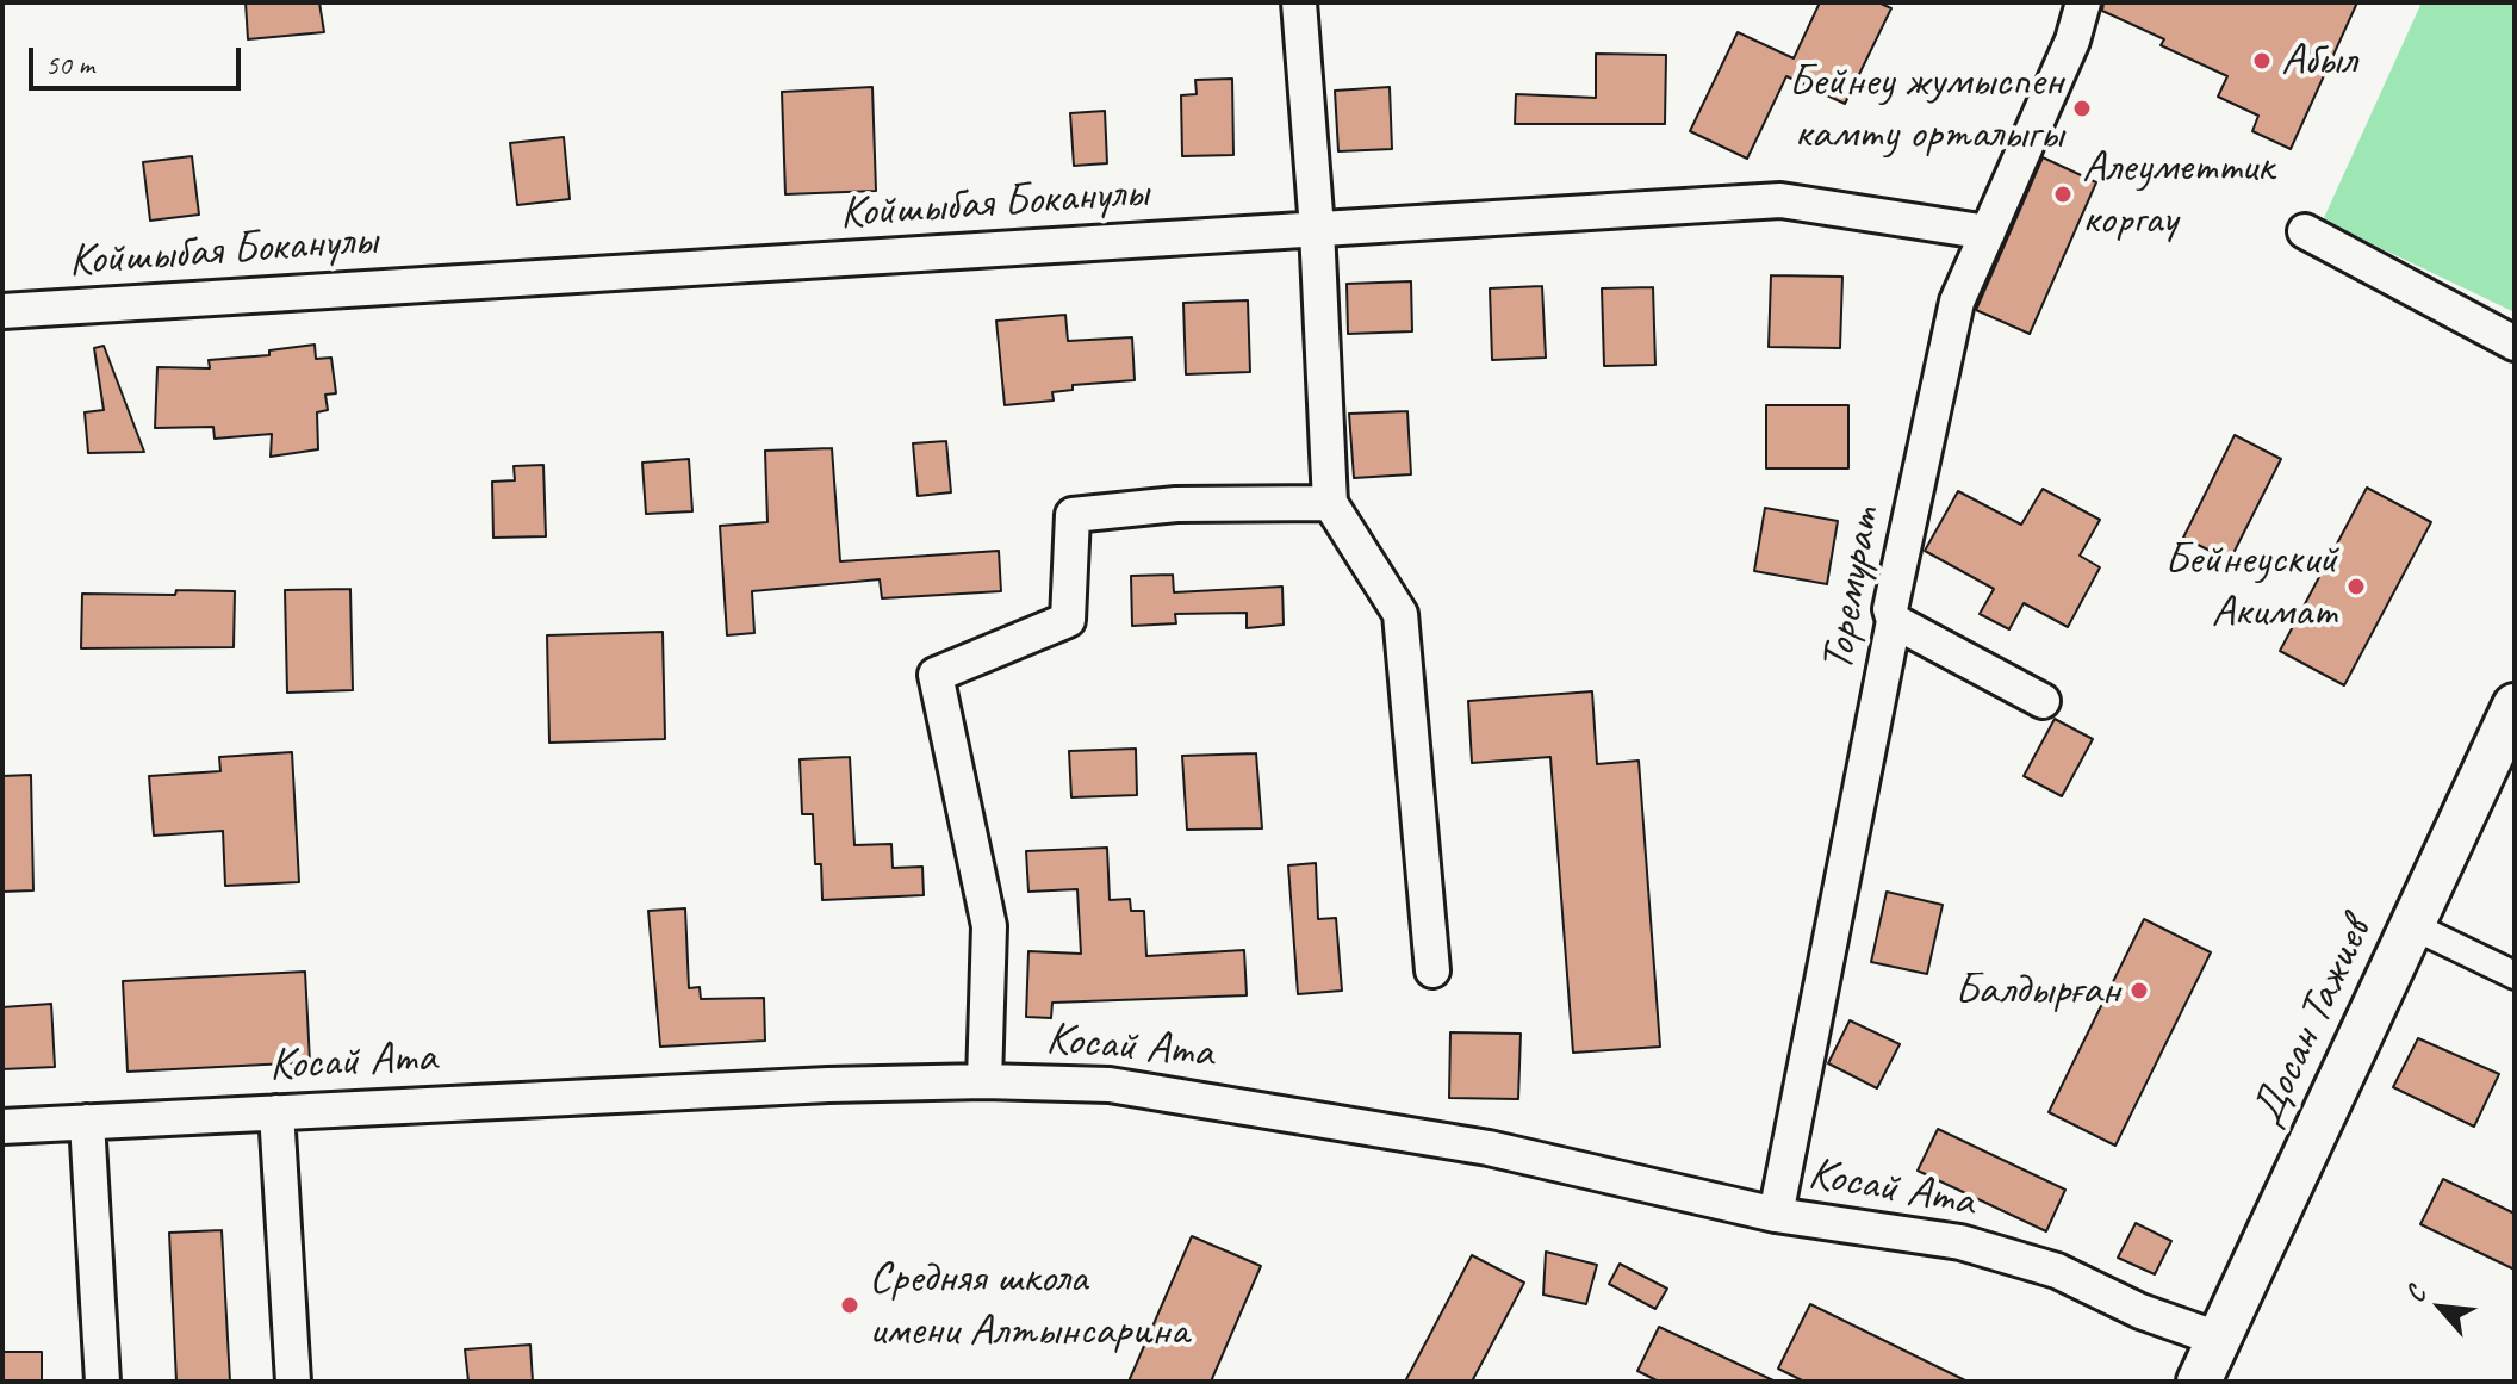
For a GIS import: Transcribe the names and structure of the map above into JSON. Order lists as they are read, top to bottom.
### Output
{
  "streets": {
    "street": [
      "Койшыбая Боканулы",
      "Торемурат",
      "Досан Тажиев",
      "Косай Ата"
    ]
  },
  "crossings": [
    ["Койшыбая Боканулы", "Торемурат"],
    ["Торемурат", "Косай Ата"],
    ["Досан Тажиев", "Косай Ата"]
  ],
  "places": [
    "Абыл",
    "Бейнеу жумыспен камту орталыгы",
    "Алеуметтик коргау",
    "Бейнеуский Акимат",
    "Балдырған",
    "Средняя школа имени Алтынсарина"
  ],
  "scale_bar": "50 m",
  "north": "top left"
}
